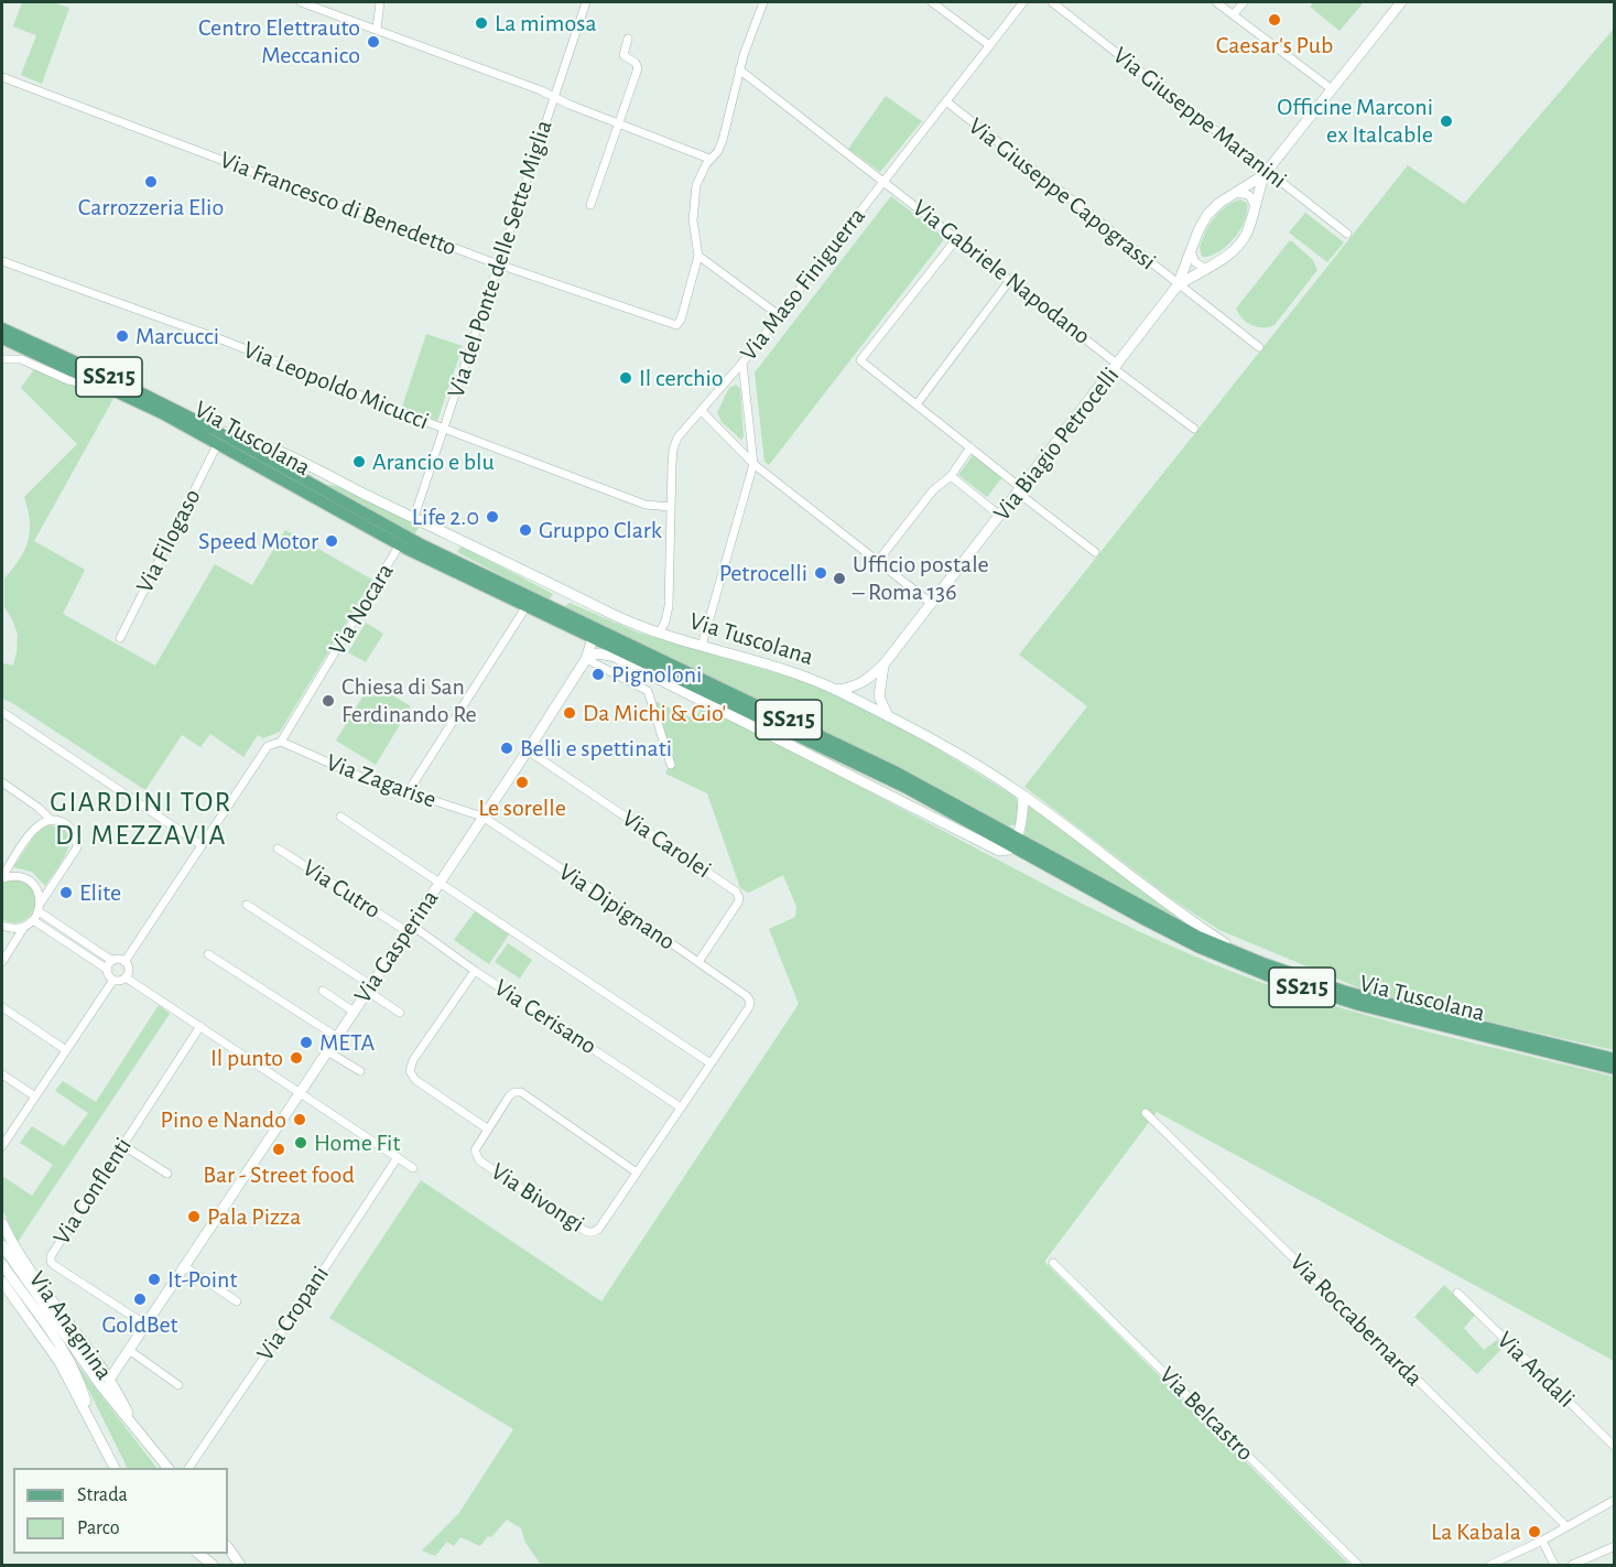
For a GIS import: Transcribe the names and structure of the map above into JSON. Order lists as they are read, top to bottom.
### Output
{
  "streets": {
    "main road": ["SS215", "Via Tuscolana"],
    "street": [
      "Via Giuseppe Maranini",
      "Via Giuseppe Capograssi",
      "Via Francesco di Benedetto",
      "Via del Ponte delle Sette Miglia",
      "Via Gabriele Napodano",
      "Via Maso Finiguerra",
      "Via Leopoldo Micucci",
      "Via Biagio Petrocelli",
      "Via Filogaso",
      "Via Nocara",
      "Via Zagarise",
      "Via Carolei",
      "Via Cutro",
      "Via Dipignano",
      "Via Gasperina",
      "Via Cerisano",
      "Via Conflenti",
      "Via Bivongi",
      "Via Cropani",
      "Via Roccabernarda",
      "Via Anagnina",
      "Via Andali",
      "Via Belcastro"
    ]
  },
  "crossings": [
    ["Via Giuseppe Maranini", "Via Biagio Petrocelli"],
    ["Via Giuseppe Capograssi", "Via Maso Finiguerra"],
    ["Via Giuseppe Capograssi", "Via Biagio Petrocelli"],
    ["Via Francesco di Benedetto", "Via del Ponte delle Sette Miglia"],
    ["Via del Ponte delle Sette Miglia", "Via Leopoldo Micucci"],
    ["Via del Ponte delle Sette Miglia", "Via Tuscolana"],
    ["Via Gabriele Napodano", "Via Maso Finiguerra"],
    ["Via Gabriele Napodano", "Via Biagio Petrocelli"],
    ["Via Maso Finiguerra", "Via Leopoldo Micucci"],
    ["Via Maso Finiguerra", "Via Tuscolana"],
    ["Via Tuscolana", "Via Biagio Petrocelli"],
    ["Via Tuscolana", "Via Filogaso"],
    ["Via Tuscolana", "Via Nocara"],
    ["Via Tuscolana", "Via Gasperina"],
    ["Via Nocara", "Via Zagarise"],
    ["Via Zagarise", "Via Dipignano"],
    ["Via Zagarise", "Via Gasperina"],
    ["Via Carolei", "Via Dipignano"],
    ["Via Carolei", "Via Gasperina"],
    ["Via Cutro", "Via Gasperina"],
    ["Via Cutro", "Via Cerisano"],
    ["Via Dipignano", "Via Gasperina"],
    ["Via Dipignano", "Via Bivongi"],
    ["Via Gasperina", "Via Cerisano"],
    ["Via Gasperina", "Via Conflenti"],
    ["Via Gasperina", "Via Anagnina"],
    ["Via Cerisano", "Via Bivongi"]
  ],
  "districts": ["GIARDINI TOR DI MEZZAVIA"],
  "places": [
    "Caesar's Pub",
    "La mimosa",
    "Centro Elettrauto Meccanico",
    "Officine Marconi ex Italcable",
    "Carrozzeria Elio",
    "Marcucci",
    "Il cerchio",
    "Arancio e blu",
    "Life 2.0",
    "Gruppo Clark",
    "Speed Motor",
    "Petrocelli",
    "Ufficio postale – Roma 136",
    "Pignoloni",
    "Chiesa di San Ferdinando Re",
    "Da Michi & Gio'",
    "Belli e spettinati",
    "Le sorelle",
    "Elite",
    "META",
    "Il punto",
    "Pino e Nando",
    "Home Fit",
    "Bar - Street food",
    "Pala Pizza",
    "It-Point",
    "GoldBet",
    "La Kabala"
  ],
  "legend": ["Strada", "Parco"]
}
